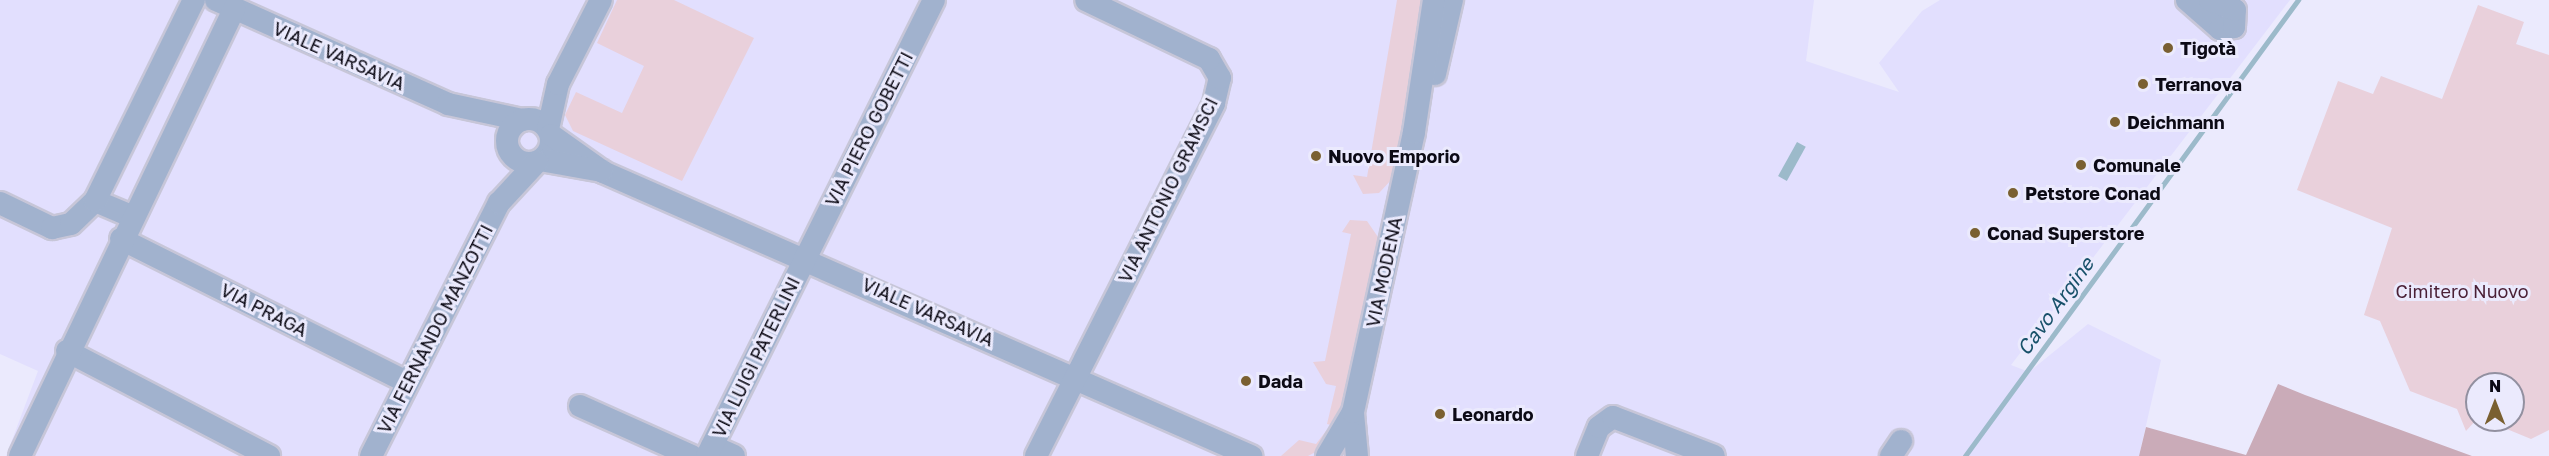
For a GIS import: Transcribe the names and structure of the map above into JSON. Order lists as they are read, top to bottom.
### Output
{
  "streets": {
    "street": [
      "VIALE VARSAVIA",
      "VIA PIERO GOBETTI",
      "VIA ANTONIO GRAMSCI",
      "VIA MODENA",
      "VIA PRAGA",
      "VIA FERNANDO MANZOTTI",
      "VIA LUIGI PATERLINI"
    ]
  },
  "crossings": [
    ["VIALE VARSAVIA", "VIA PIERO GOBETTI"],
    ["VIALE VARSAVIA", "VIA ANTONIO GRAMSCI"],
    ["VIALE VARSAVIA", "VIA FERNANDO MANZOTTI"],
    ["VIALE VARSAVIA", "VIA LUIGI PATERLINI"],
    ["VIA PIERO GOBETTI", "VIA LUIGI PATERLINI"],
    ["VIA PRAGA", "VIA FERNANDO MANZOTTI"]
  ],
  "water": ["Cavo Argine"],
  "parks": ["Cimitero Nuovo"],
  "places": [
    "Tigotà",
    "Terranova",
    "Deichmann",
    "Nuovo Emporio",
    "Comunale",
    "Petstore Conad",
    "Conad Superstore",
    "Dada",
    "Leonardo"
  ],
  "north": "top"
}
